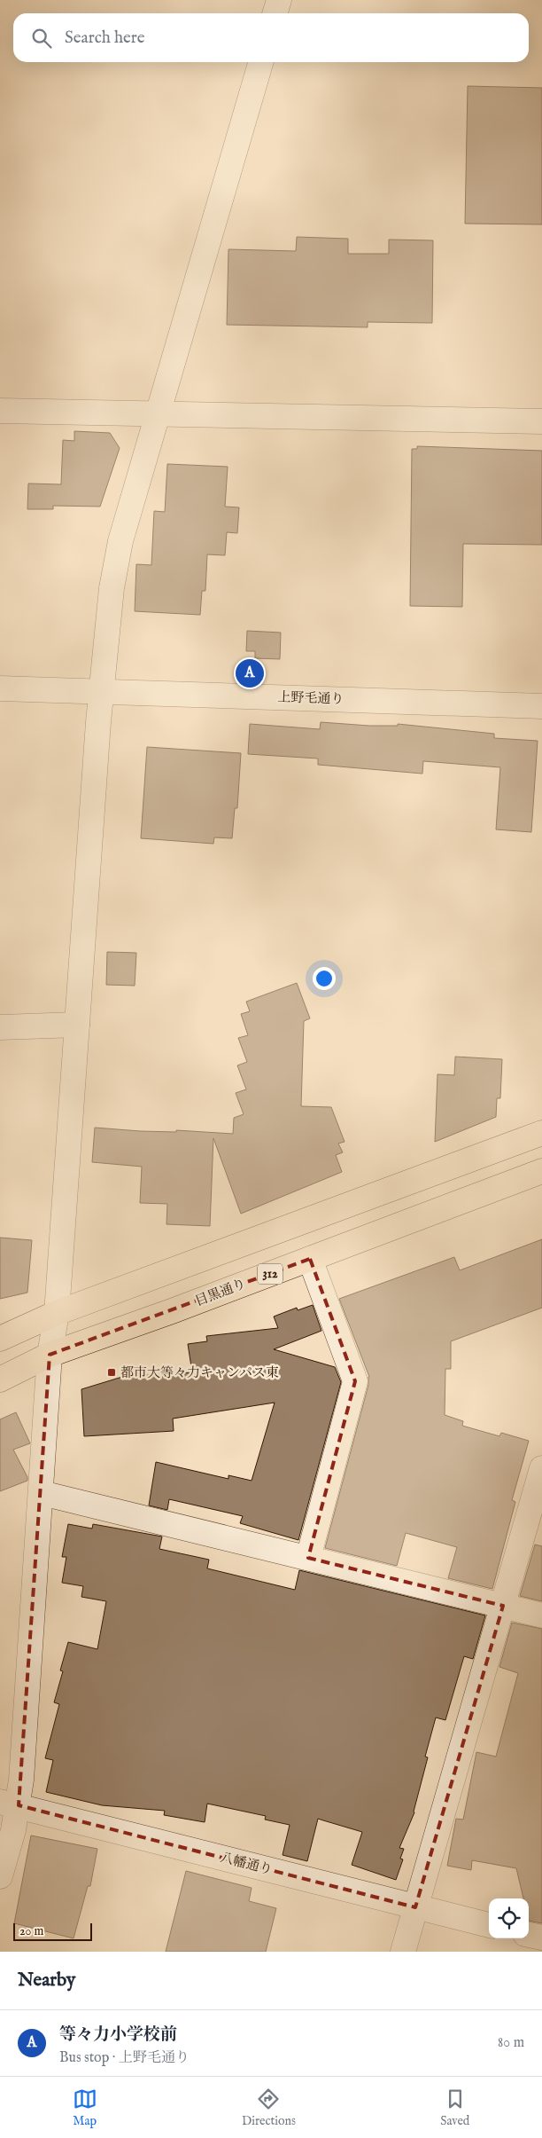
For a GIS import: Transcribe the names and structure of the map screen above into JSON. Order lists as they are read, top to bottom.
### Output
{
  "streets": {
    "main road": ["312", "目黒通り"],
    "street": ["上野毛通り", "八幡通り"]
  },
  "places": {
    "transit": ["都市大等々力キャンパス東"]
  },
  "scale_bar": "20 m",
  "page": {
    "search": "Search here",
    "pins": "A",
    "scale": "20 m",
    "heading": "Nearby",
    "list": [
      {
        "mark": "A",
        "name": "等々力小学校前",
        "note": "Bus stop · 上野毛通り",
        "value": "80 m"
      }
    ],
    "nav": ["Map", "Directions", "Saved"]
  }
}
